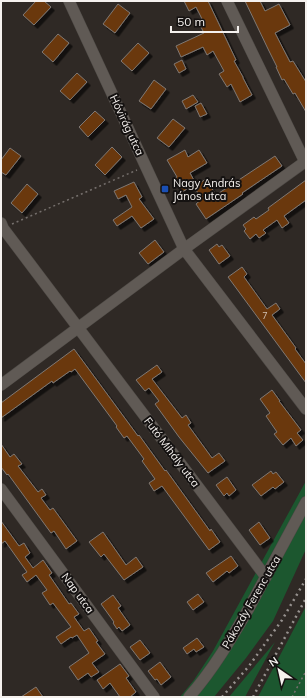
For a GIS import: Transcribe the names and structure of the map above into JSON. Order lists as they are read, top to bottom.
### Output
{
  "streets": {
    "street": [
      "Hóvirág utca",
      "Futó Mihály utca",
      "Nap utca",
      "Pákozdy Ferenc utca"
    ]
  },
  "crossings": [
    ["Futó Mihály utca", "Pákozdy Ferenc utca"]
  ],
  "places": {
    "transit": ["Nagy András János utca"]
  },
  "house_numbers": ["7"],
  "scale_bar": "50 m",
  "north": "top left"
}
